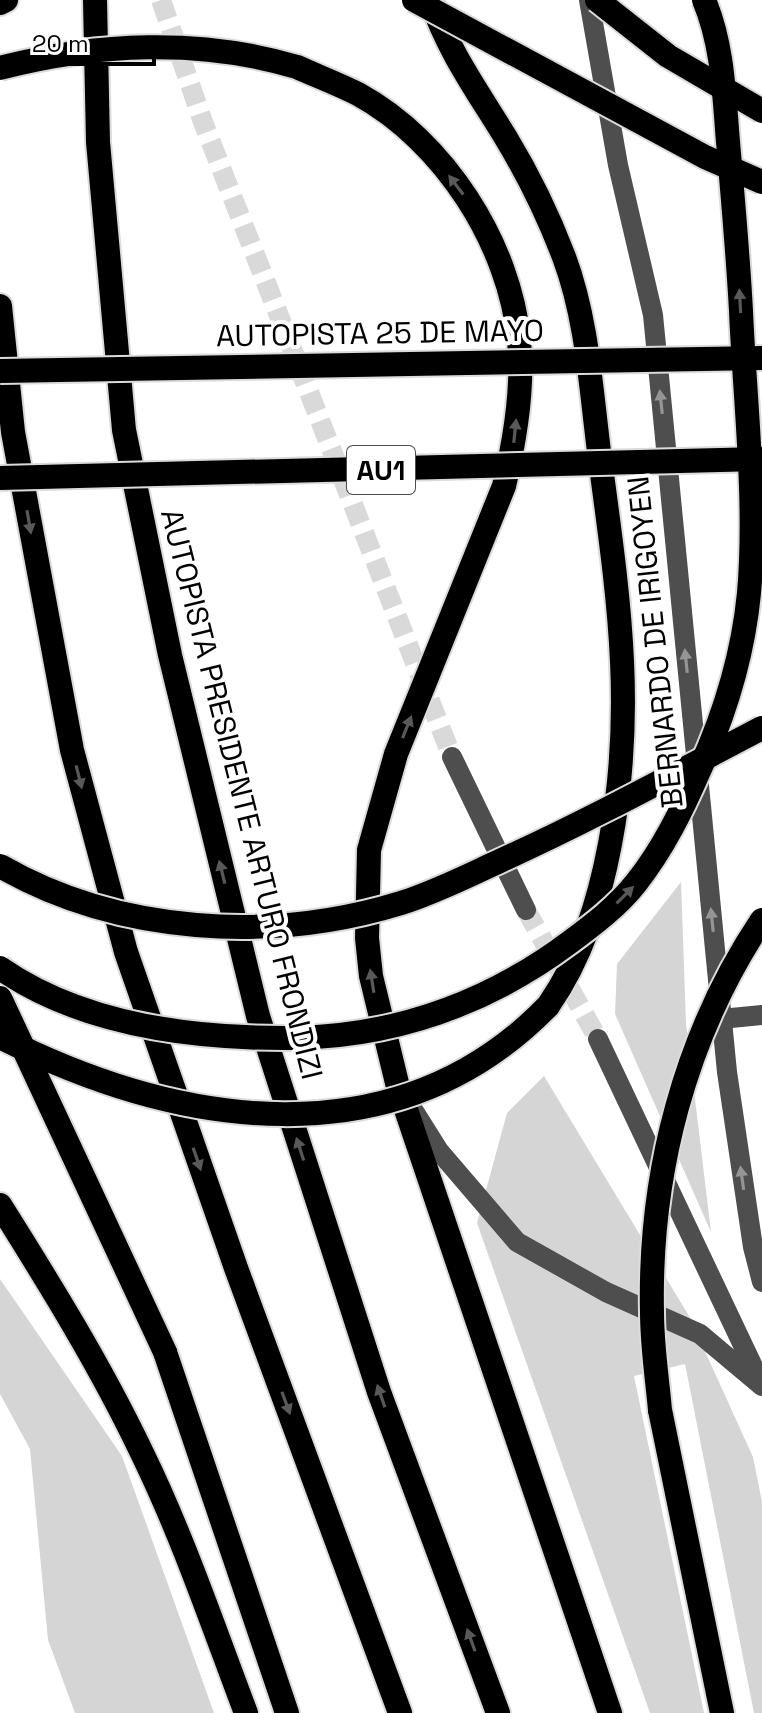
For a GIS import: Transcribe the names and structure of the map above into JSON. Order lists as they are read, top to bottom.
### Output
{
  "streets": {
    "highway": ["AUTOPISTA 25 DE MAYO", "AU1", "AUTOPISTA PRESIDENTE ARTURO FRONDIZI"],
    "street": ["BERNARDO DE IRIGOYEN"]
  },
  "one_way": ["BERNARDO DE IRIGOYEN"],
  "scale_bar": "20 m"
}
